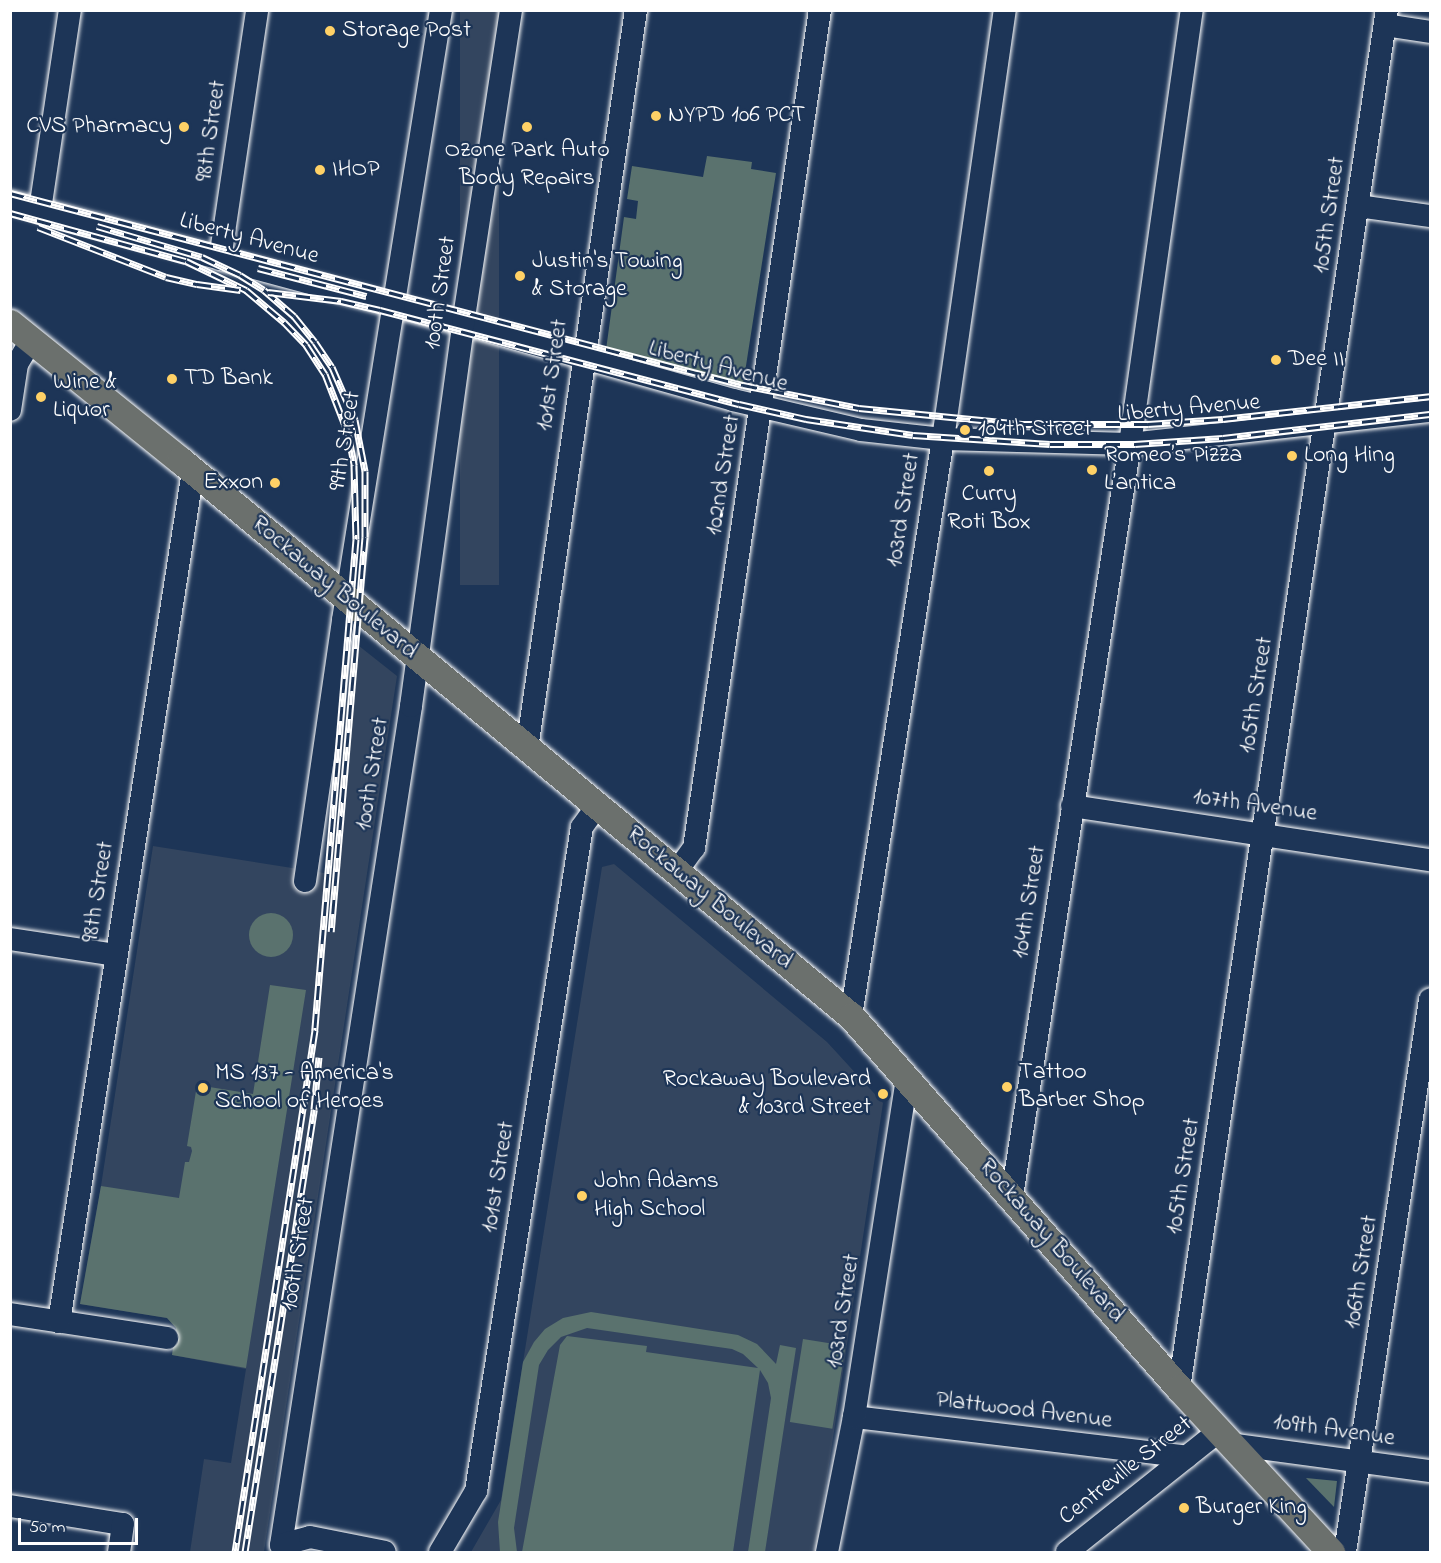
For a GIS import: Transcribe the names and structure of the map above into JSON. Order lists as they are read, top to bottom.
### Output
{
  "streets": {
    "main road": ["Rockaway Boulevard"],
    "street": [
      "98th Street",
      "105th Street",
      "Liberty Avenue",
      "100th Street",
      "101st Street",
      "99th Street",
      "102nd Street",
      "103rd Street",
      "107th Avenue",
      "104th Street",
      "106th Street",
      "Plattwood Avenue",
      "109th Avenue",
      "Centreville Street"
    ]
  },
  "crossings": [
    ["98th Street", "Liberty Avenue"],
    ["98th Street", "Rockaway Boulevard"],
    ["105th Street", "Liberty Avenue"],
    ["105th Street", "Rockaway Boulevard"],
    ["105th Street", "107th Avenue"],
    ["Liberty Avenue", "100th Street"],
    ["Liberty Avenue", "101st Street"],
    ["Liberty Avenue", "99th Street"],
    ["Liberty Avenue", "102nd Street"],
    ["Liberty Avenue", "103rd Street"],
    ["Liberty Avenue", "104th Street"],
    ["100th Street", "Rockaway Boulevard"],
    ["101st Street", "Rockaway Boulevard"],
    ["99th Street", "Rockaway Boulevard"],
    ["102nd Street", "Rockaway Boulevard"],
    ["103rd Street", "Rockaway Boulevard"],
    ["103rd Street", "Plattwood Avenue"],
    ["Rockaway Boulevard", "104th Street"],
    ["Rockaway Boulevard", "109th Avenue"],
    ["Rockaway Boulevard", "Centreville Street"],
    ["107th Avenue", "104th Street"],
    ["106th Street", "109th Avenue"],
    ["Plattwood Avenue", "Centreville Street"],
    ["109th Avenue", "Centreville Street"]
  ],
  "places": [
    "Storage Post",
    "NYPD 106 PCT",
    "CVS Pharmacy",
    "Ozone Park Auto Body Repairs",
    "IHOP",
    "Justin's Towing & Storage",
    "Dee II",
    "TD Bank",
    "Wine & Liquor",
    "104th Street",
    "Long Hing",
    "Romeo’s Pizza L’antica",
    "Curry Roti Box",
    "Exxon",
    "Tattoo Barber Shop",
    "MS 137 - America's School of Heroes",
    "Rockaway Boulevard & 103rd Street",
    "John Adams High School",
    "Burger King"
  ],
  "scale_bar": "50 m"
}
